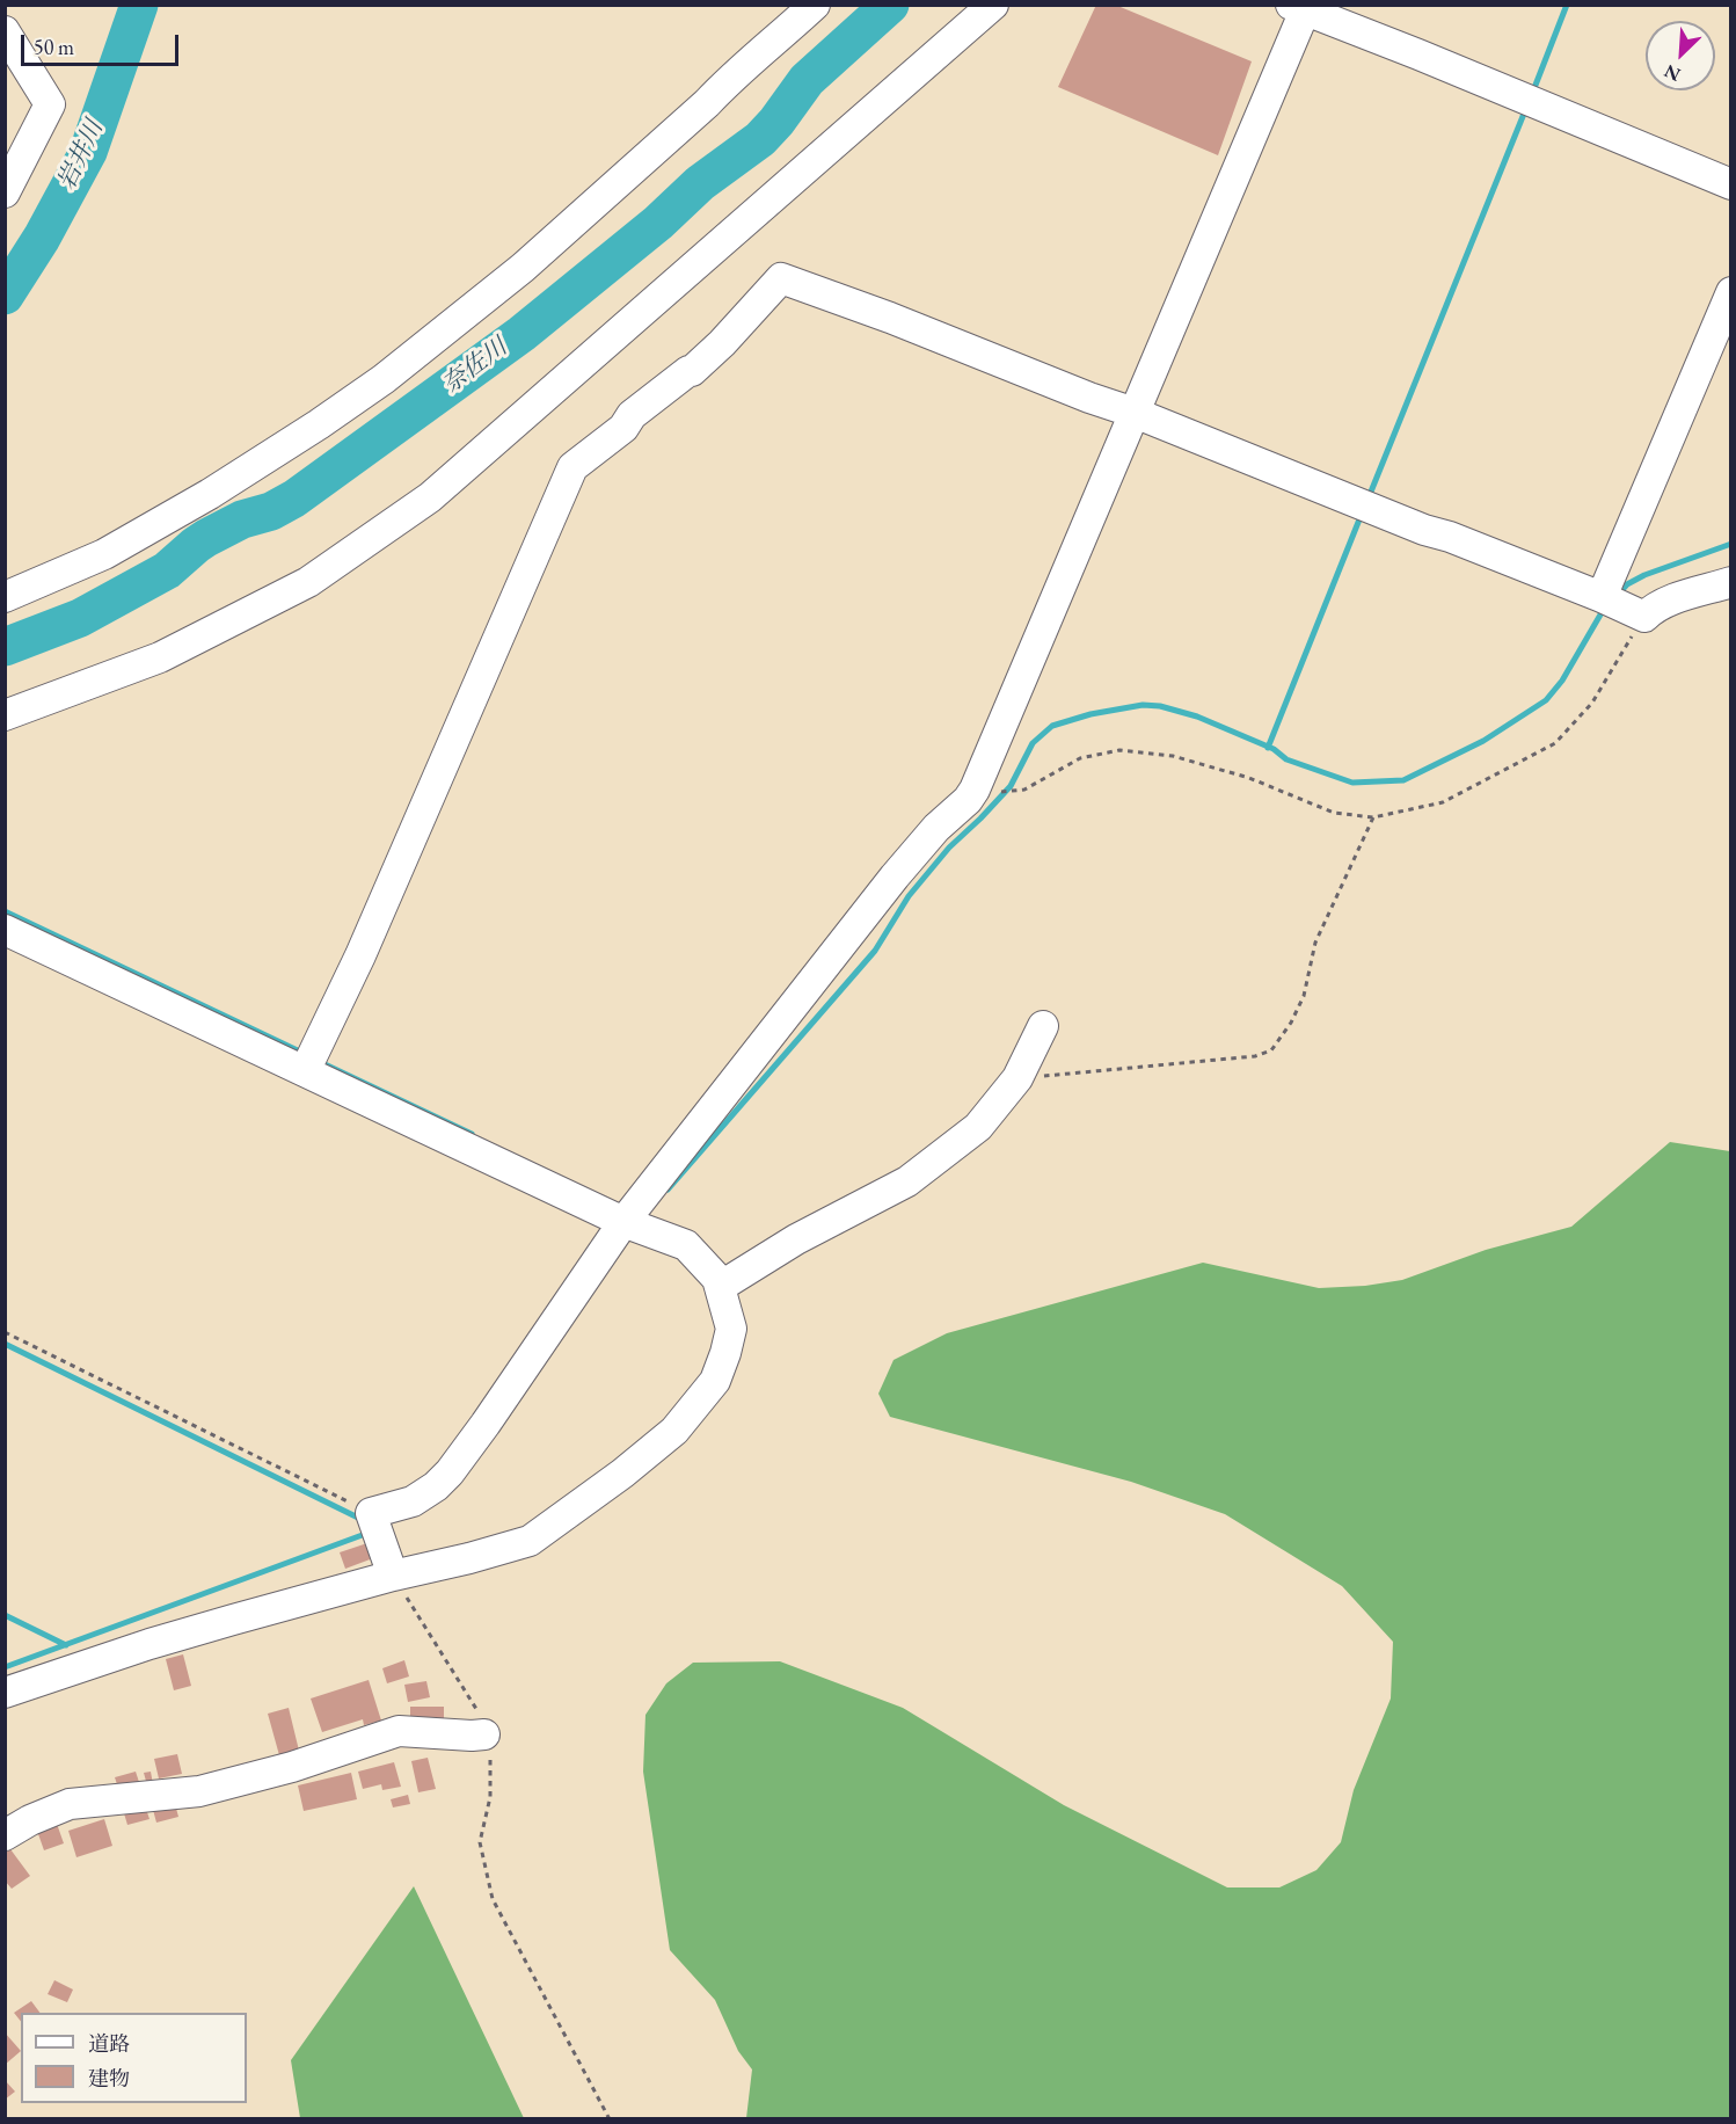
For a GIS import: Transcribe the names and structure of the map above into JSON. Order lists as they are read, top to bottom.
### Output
{
  "water": ["岩井川", "奈佐川"],
  "legend": ["道路", "建物"],
  "scale_bar": "50 m",
  "north": "bottom left"
}
